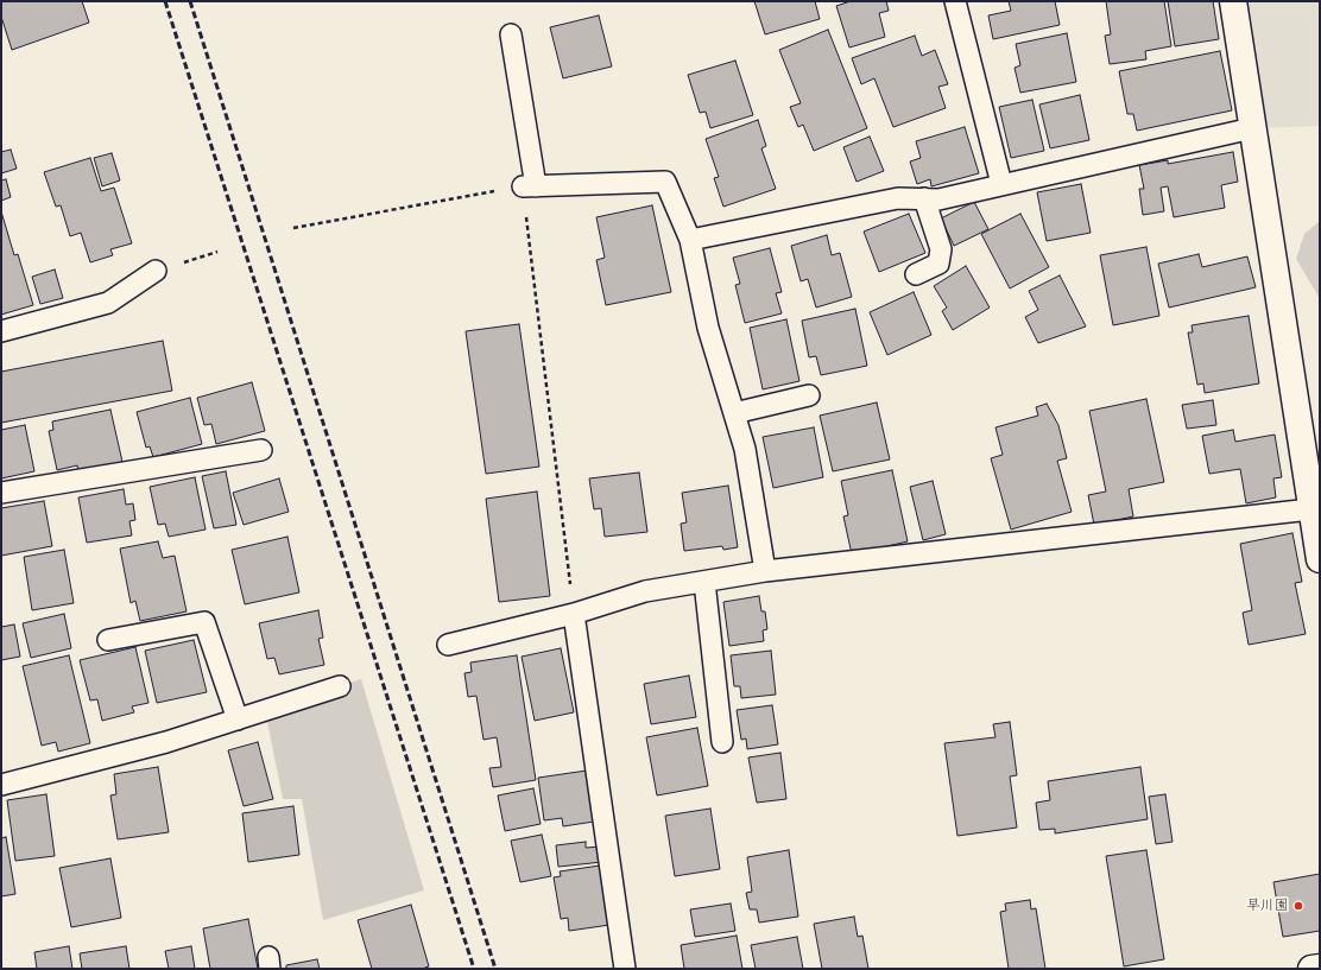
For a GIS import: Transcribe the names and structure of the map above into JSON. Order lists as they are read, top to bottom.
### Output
{
  "places": ["早川園"]
}
